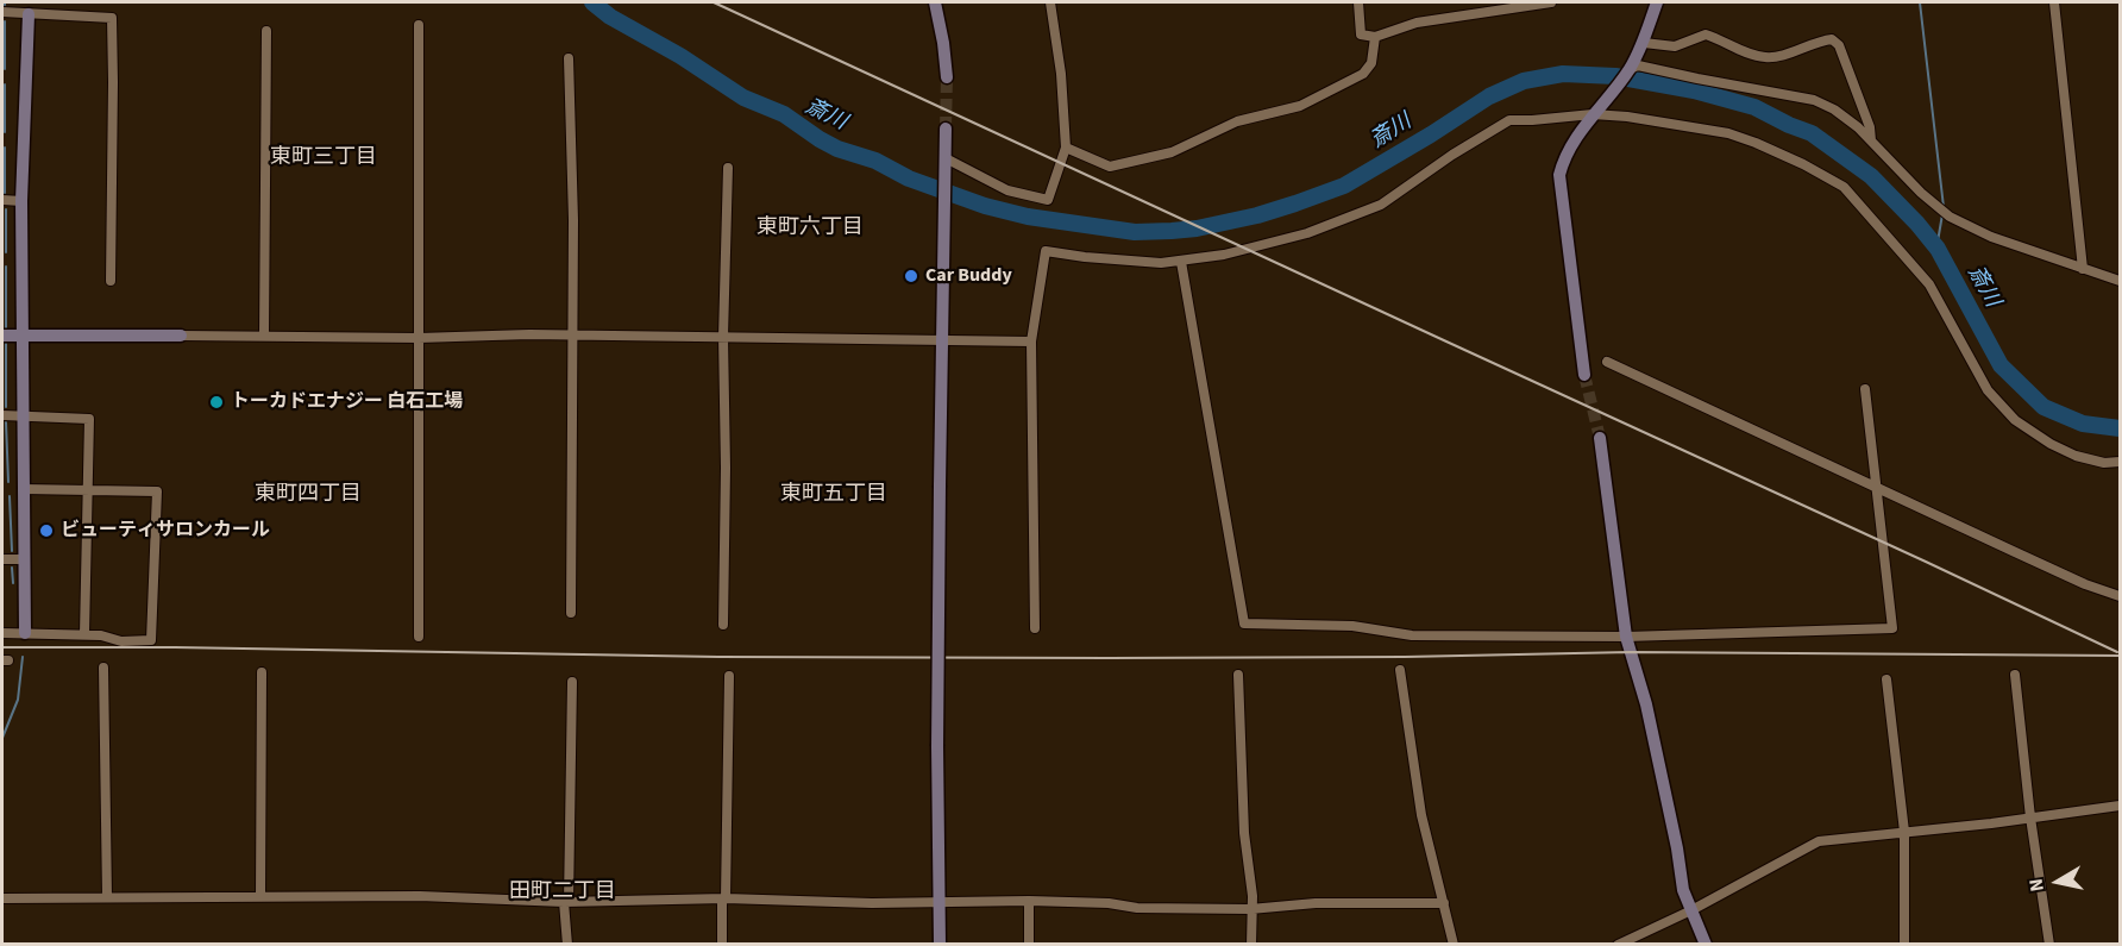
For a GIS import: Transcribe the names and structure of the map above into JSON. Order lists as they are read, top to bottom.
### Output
{
  "districts": [
    "東町三丁目",
    "東町六丁目",
    "東町四丁目",
    "東町五丁目",
    "田町二丁目"
  ],
  "water": ["斎川"],
  "places": ["Car Buddy", "トーカドエナジー 白石工場", "ビューティサロンカール"],
  "north": "left"
}
